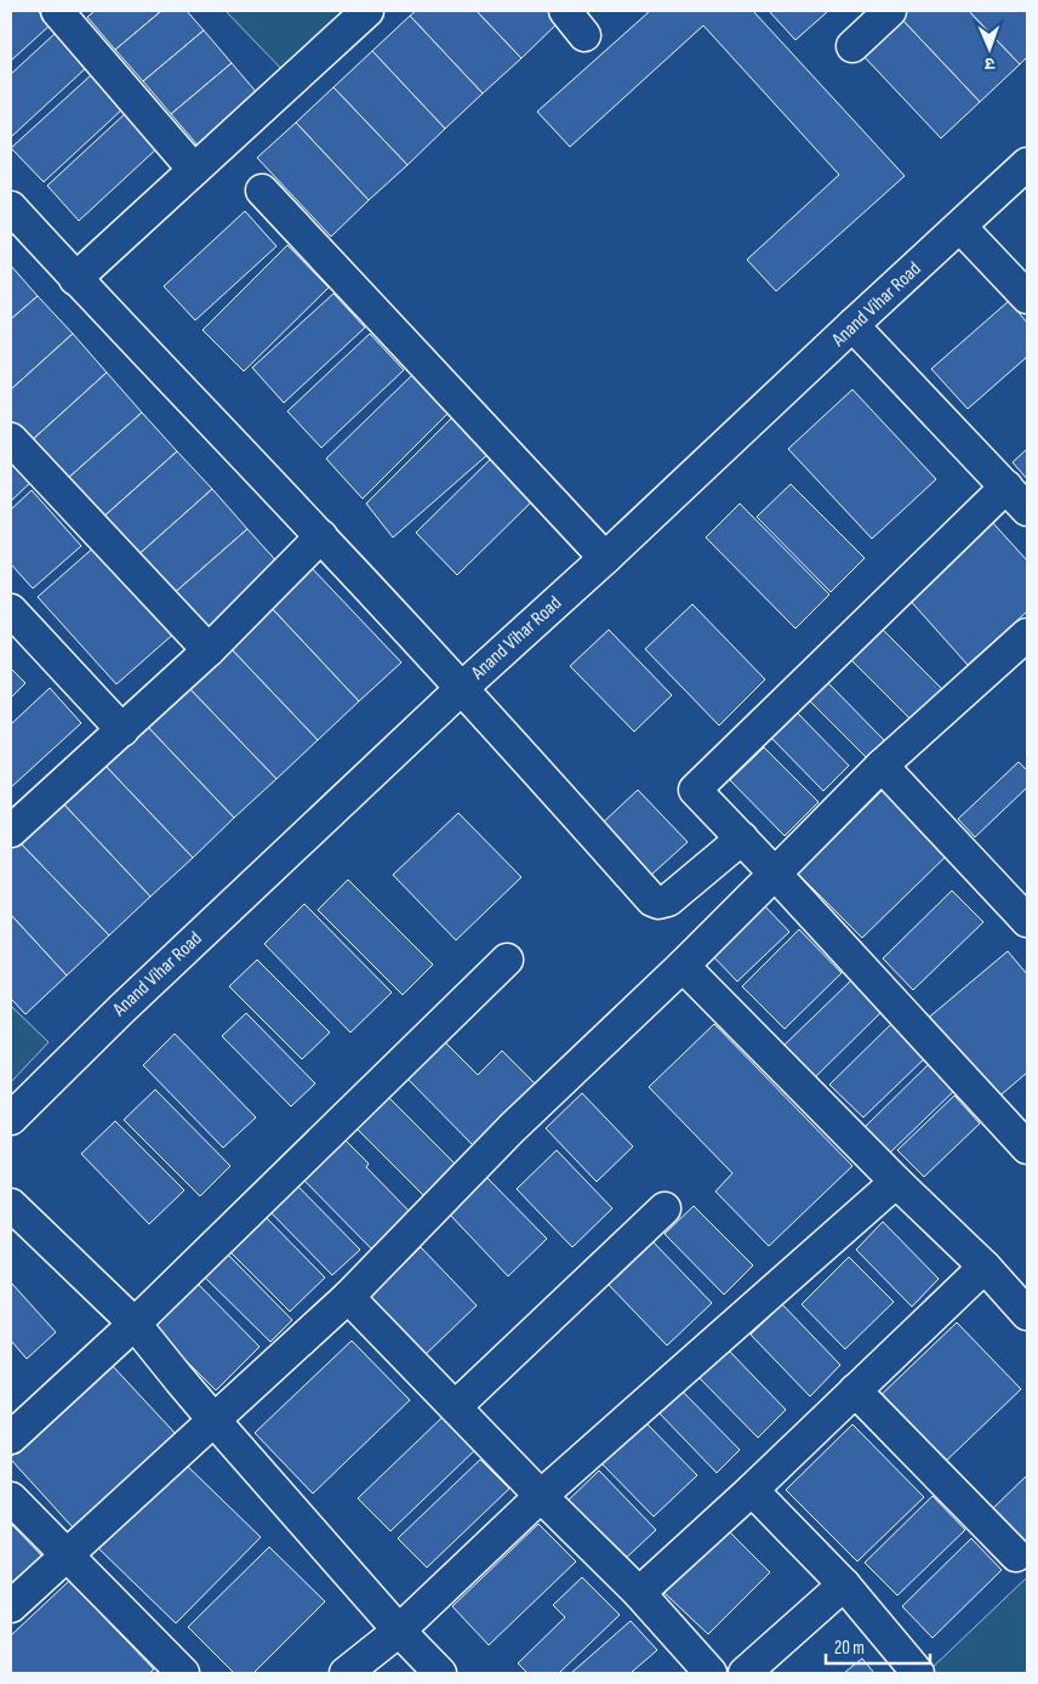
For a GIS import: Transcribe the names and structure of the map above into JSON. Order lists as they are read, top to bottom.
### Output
{
  "streets": {
    "street": ["Anand Vihar Road"]
  },
  "scale_bar": "20 m",
  "north": "bottom"
}
